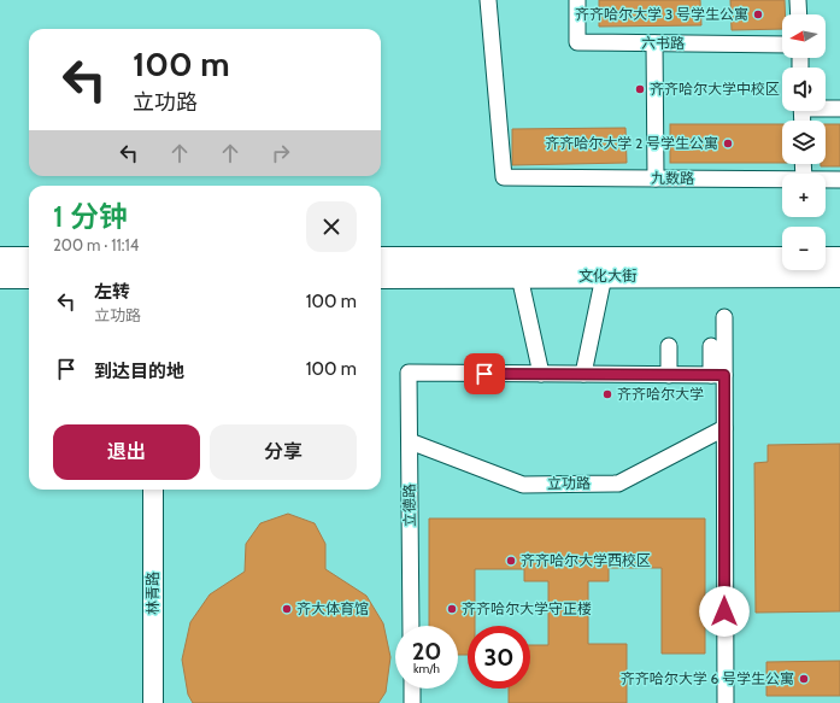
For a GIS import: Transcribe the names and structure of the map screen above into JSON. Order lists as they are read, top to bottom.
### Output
{
  "streets": {
    "main road": ["文化大街"],
    "street": [
      "六书路",
      "九数路",
      "立功路",
      "立德路",
      "林青路"
    ]
  },
  "crossings": [
    ["立功路", "立德路"]
  ],
  "places": [
    "齐齐哈尔大学 3 号学生公寓",
    "齐齐哈尔大学中校区",
    "齐齐哈尔大学 2 号学生公寓",
    "齐齐哈尔大学",
    "齐齐哈尔大学西校区",
    "齐大体育馆",
    "齐齐哈尔大学守正楼",
    "齐齐哈尔大学 6 号学生公寓"
  ],
  "north": "left",
  "page": {
    "map_buttons": ["+", "−"],
    "turn": ["100 m", "立功路"],
    "heading": ["1 分钟", "200 m · 11:14"],
    "list": [
      {
        "name": "左转",
        "note": "立功路",
        "value": "100 m"
      },
      {
        "name": "到达目的地",
        "value": "100 m"
      }
    ],
    "buttons": ["退出", "分享"],
    "speed": "20 km/h",
    "limit": "30"
  }
}
